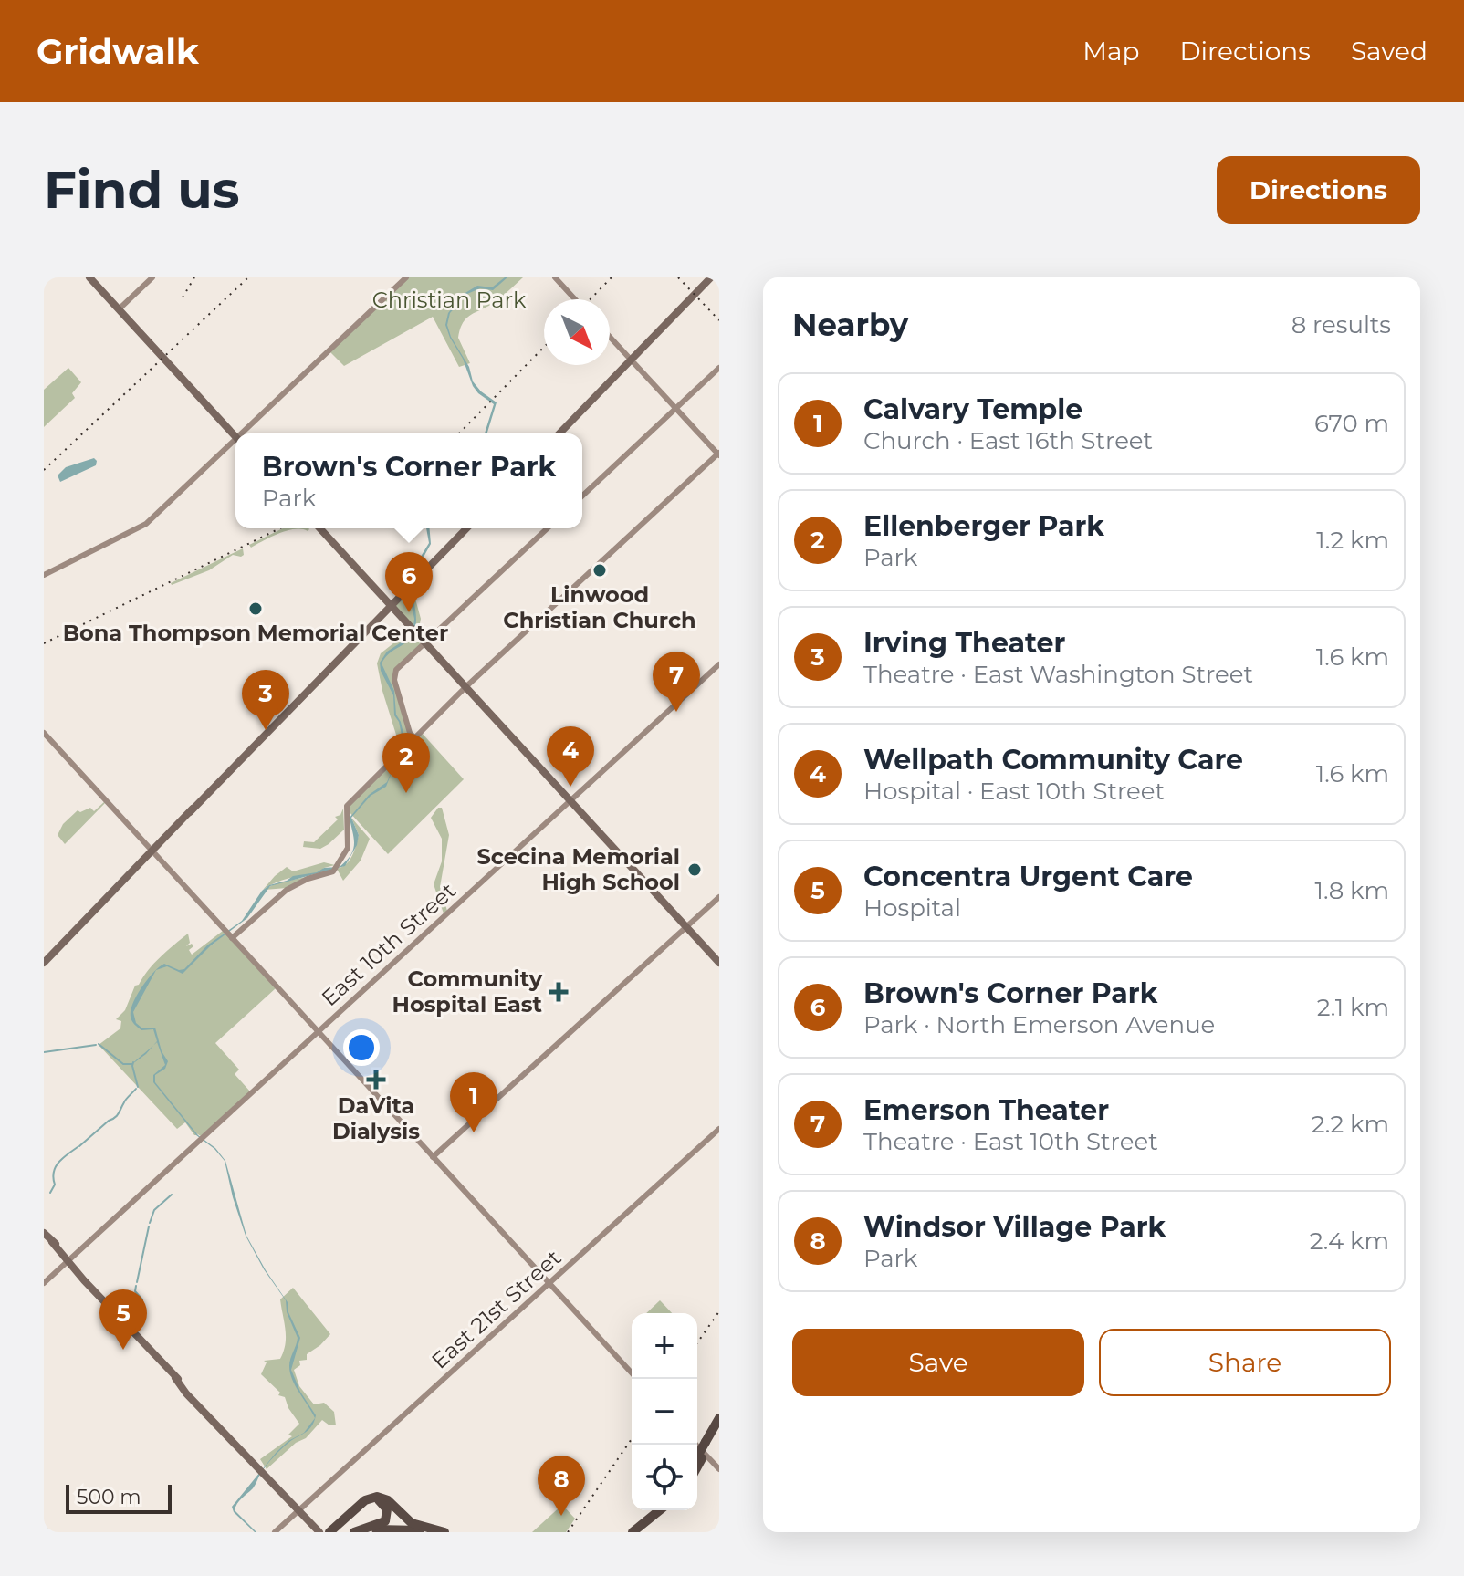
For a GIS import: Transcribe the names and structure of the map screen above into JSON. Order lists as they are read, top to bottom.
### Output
{
  "streets": {
    "main road": ["East 10th Street", "East 21st Street"]
  },
  "parks": ["Christian Park"],
  "places": {
    "other": ["Linwood Christian Church", "Bona Thompson Memorial Center", "Scecina Memorial High School"],
    "health": ["Community Hospital East", "DaVita Dialysis"]
  },
  "scale_bar": "500 m",
  "north": "bottom right",
  "page": {
    "header": "Gridwalk",
    "nav": ["Map", "Directions", "Saved"],
    "buttons": [
      "Directions",
      ["Save", "Share"]
    ],
    "title": "Find us",
    "heading": ["Nearby", "8 results"],
    "list": [
      {
        "mark": "1",
        "name": "Calvary Temple",
        "note": "Church · East 16th Street",
        "value": "670 m"
      },
      {
        "mark": "2",
        "name": "Ellenberger Park",
        "note": "Park",
        "value": "1.2 km"
      },
      {
        "mark": "3",
        "name": "Irving Theater",
        "note": "Theatre · East Washington Street",
        "value": "1.6 km"
      },
      {
        "mark": "4",
        "name": "Wellpath Community Care",
        "note": "Hospital · East 10th Street",
        "value": "1.6 km"
      },
      {
        "mark": "5",
        "name": "Concentra Urgent Care",
        "note": "Hospital",
        "value": "1.8 km"
      },
      {
        "mark": "6",
        "name": "Brown's Corner Park",
        "note": "Park · North Emerson Avenue",
        "value": "2.1 km"
      },
      {
        "mark": "7",
        "name": "Emerson Theater",
        "note": "Theatre · East 10th Street",
        "value": "2.2 km"
      },
      {
        "mark": "8",
        "name": "Windsor Village Park",
        "note": "Park",
        "value": "2.4 km"
      }
    ],
    "popup": ["Brown's Corner Park", "Park"],
    "pins": [
      "6",
      "7",
      "3",
      "4",
      "2",
      "1",
      "5",
      "8"
    ],
    "map_buttons": ["+", "−"],
    "scale": "500 m"
  }
}
